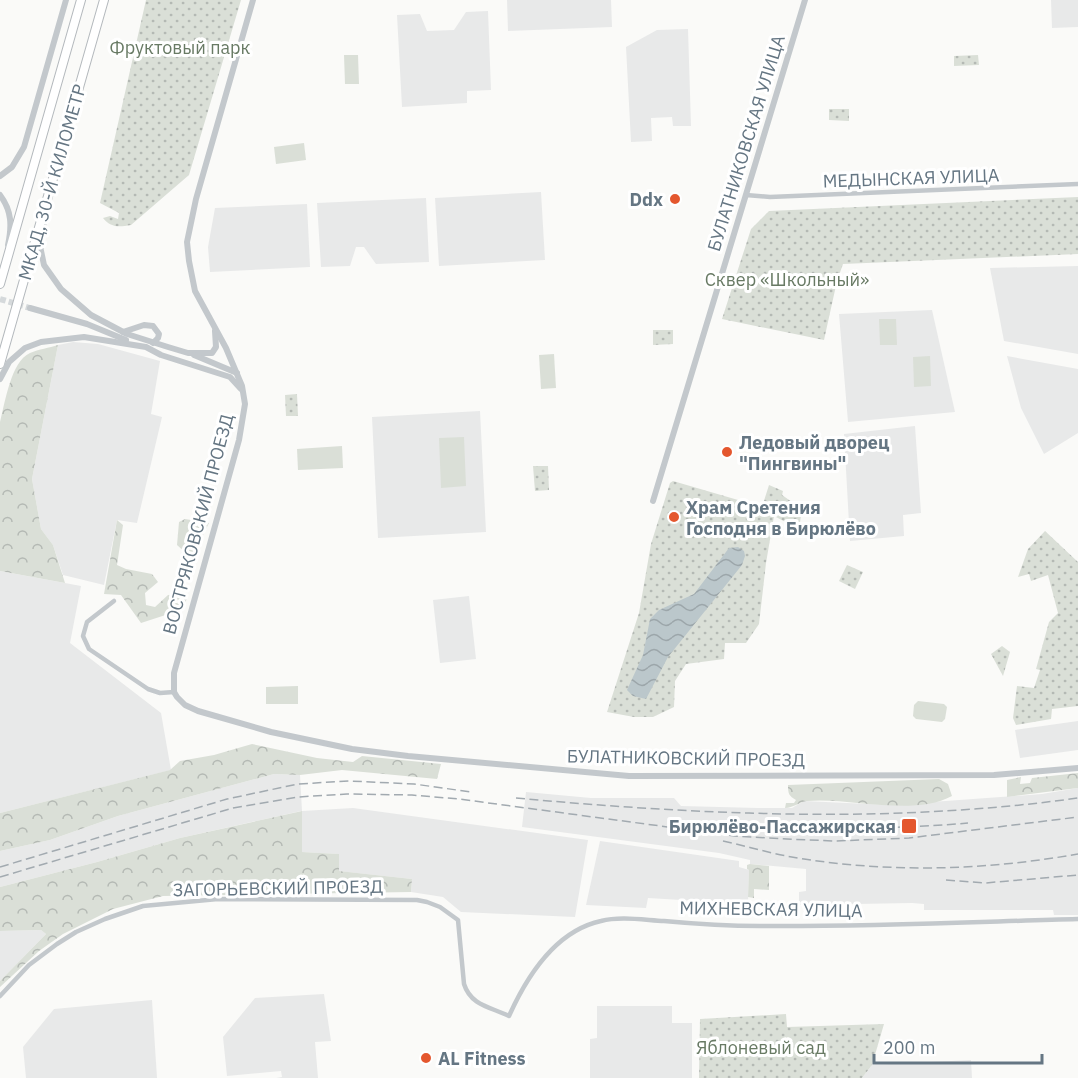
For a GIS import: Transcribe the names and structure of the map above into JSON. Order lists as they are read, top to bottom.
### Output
{
  "streets": {
    "highway": ["МКАД, 30-Й КИЛОМЕТР"],
    "street": [
      "БУЛАТНИКОВСКАЯ УЛИЦА",
      "МЕДЫНСКАЯ УЛИЦА",
      "ВОСТРЯКОВСКИЙ ПРОЕЗД",
      "БУЛАТНИКОВСКИЙ ПРОЕЗД",
      "ЗАГОРЬЕВСКИЙ ПРОЕЗД",
      "МИХНЕВСКАЯ УЛИЦА"
    ]
  },
  "crossings": [
    ["БУЛАТНИКОВСКАЯ УЛИЦА", "МЕДЫНСКАЯ УЛИЦА"],
    ["ВОСТРЯКОВСКИЙ ПРОЕЗД", "БУЛАТНИКОВСКИЙ ПРОЕЗД"],
    ["ЗАГОРЬЕВСКИЙ ПРОЕЗД", "МИХНЕВСКАЯ УЛИЦА"]
  ],
  "parks": ["Фруктовый парк", "Сквер «Школьный»", "Яблоневый сад"],
  "places": {
    "other": [
      "Ddx",
      "Ледовый дворец \"Пингвины\"",
      "Храм Сретения Господня в Бирюлёво",
      "AL Fitness"
    ],
    "transit": ["Бирюлёво-Пассажирская"]
  },
  "scale_bar": "200 m"
}
